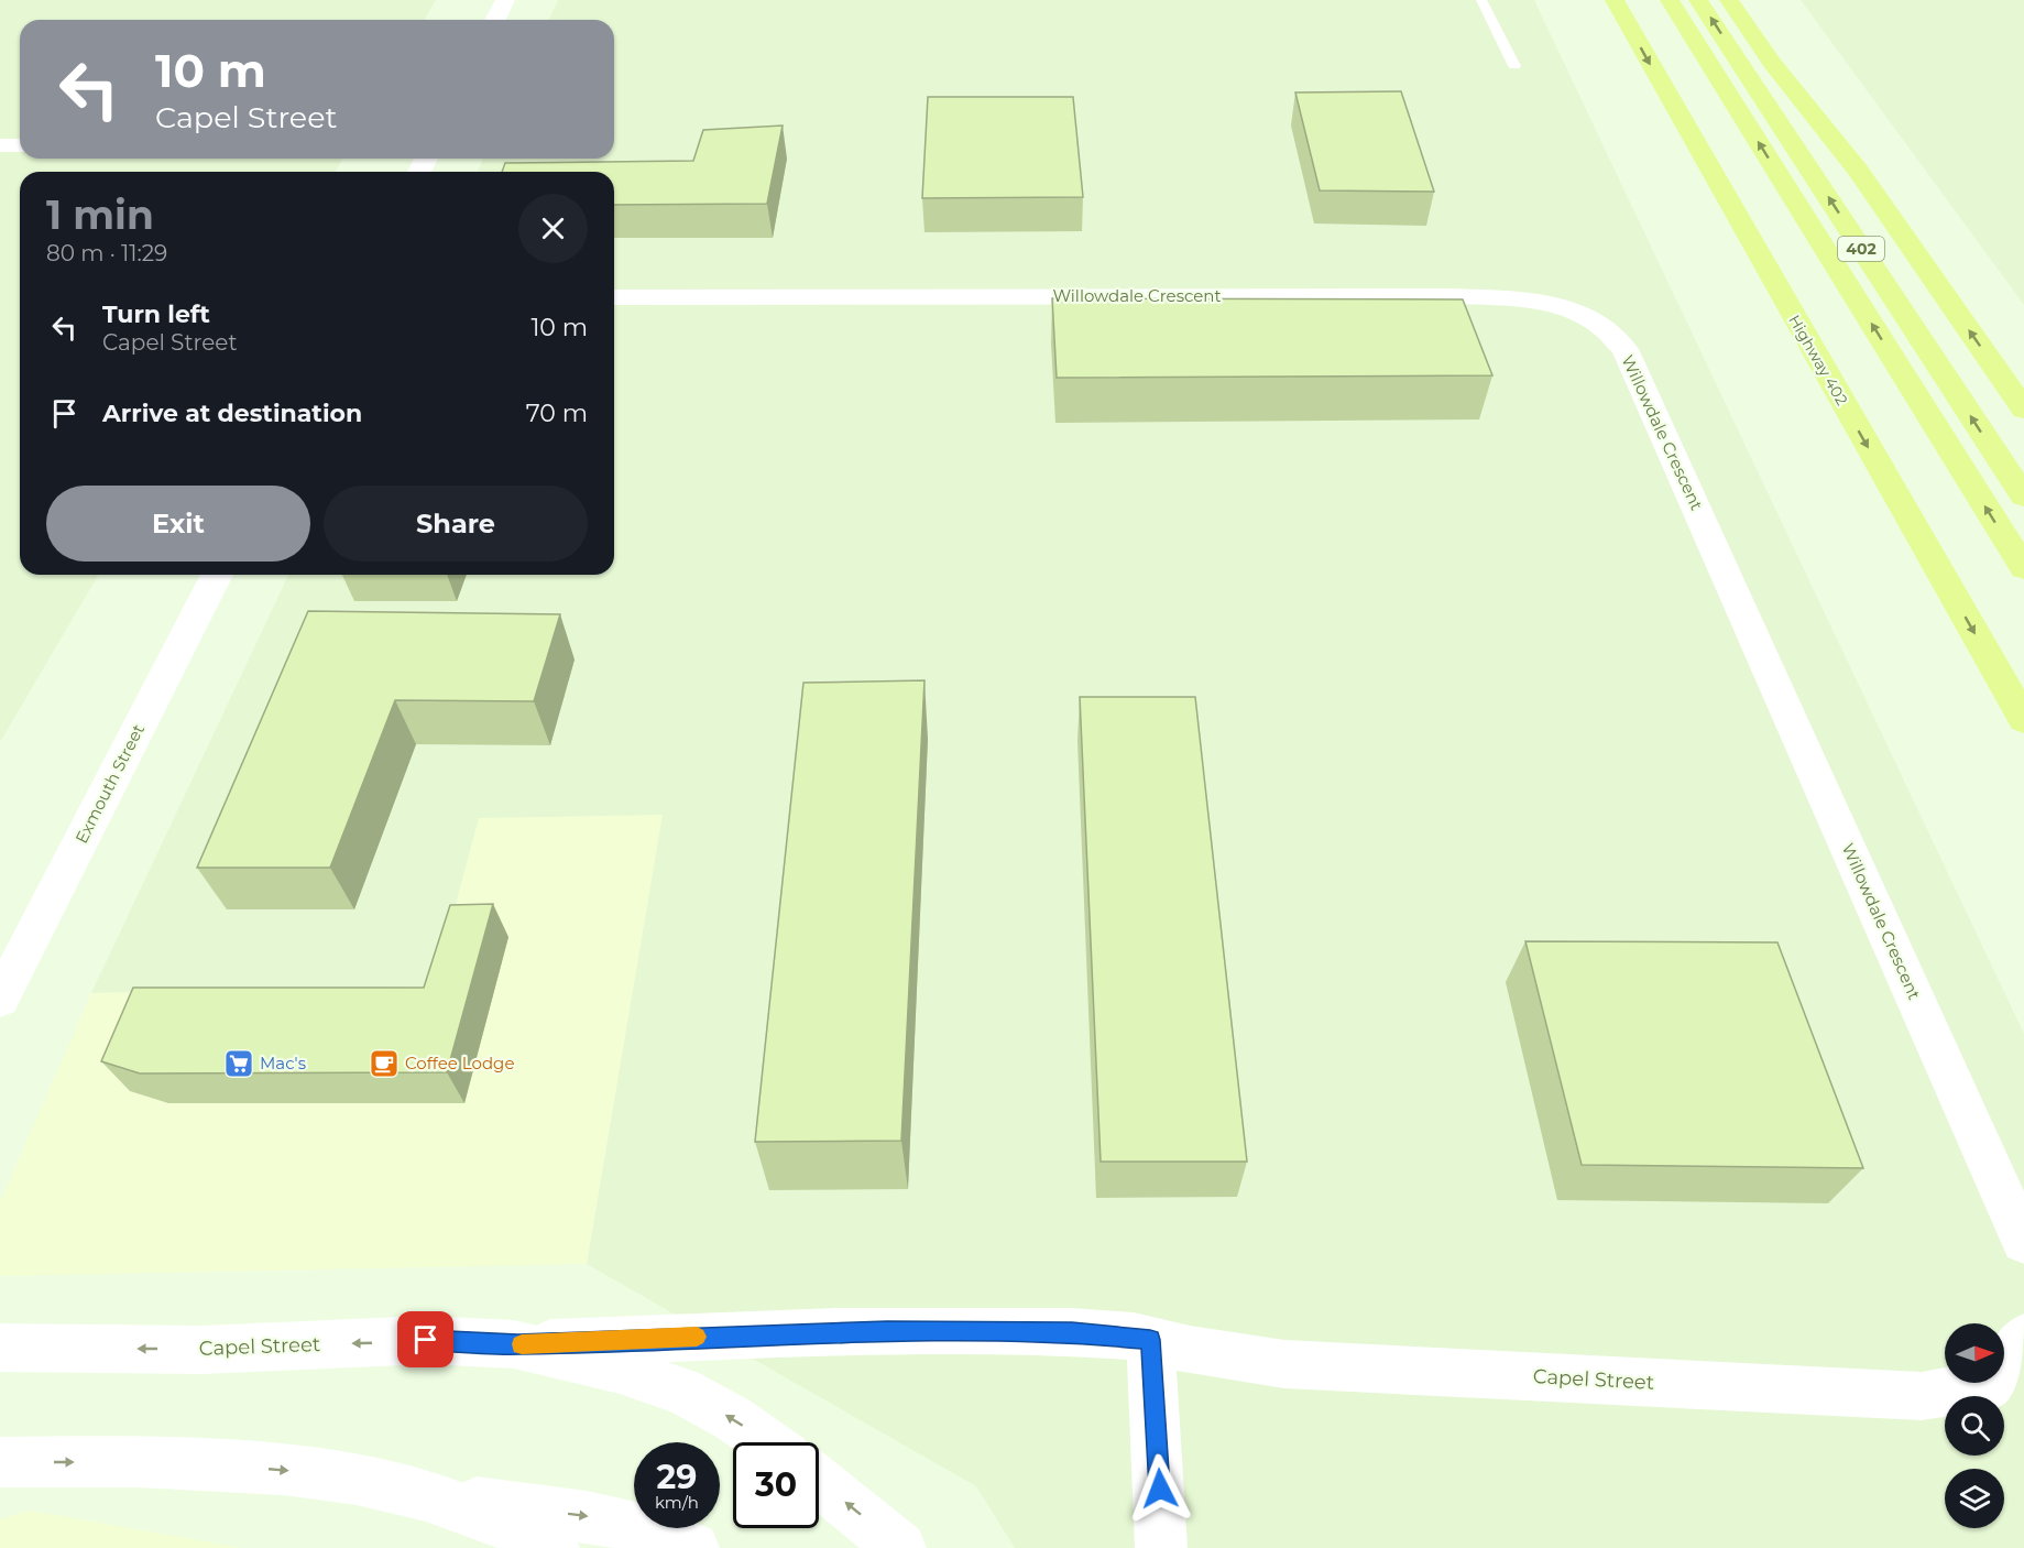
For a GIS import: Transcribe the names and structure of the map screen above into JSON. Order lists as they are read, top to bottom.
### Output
{
  "streets": {
    "highway": ["402", "Highway 402"],
    "street": ["Willowdale Crescent", "Exmouth Street", "Capel Street"]
  },
  "places": {
    "supermarket": ["Mac's"],
    "cafe": ["Coffee Lodge"]
  },
  "north": "right",
  "page": {
    "turn": ["10 m", "Capel Street"],
    "heading": ["1 min", "80 m · 11:29"],
    "list": [
      {
        "name": "Turn left",
        "note": "Capel Street",
        "value": "10 m"
      },
      {
        "name": "Arrive at destination",
        "value": "70 m"
      }
    ],
    "buttons": ["Exit", "Share"],
    "speed": "29 km/h",
    "limit": "30"
  }
}
